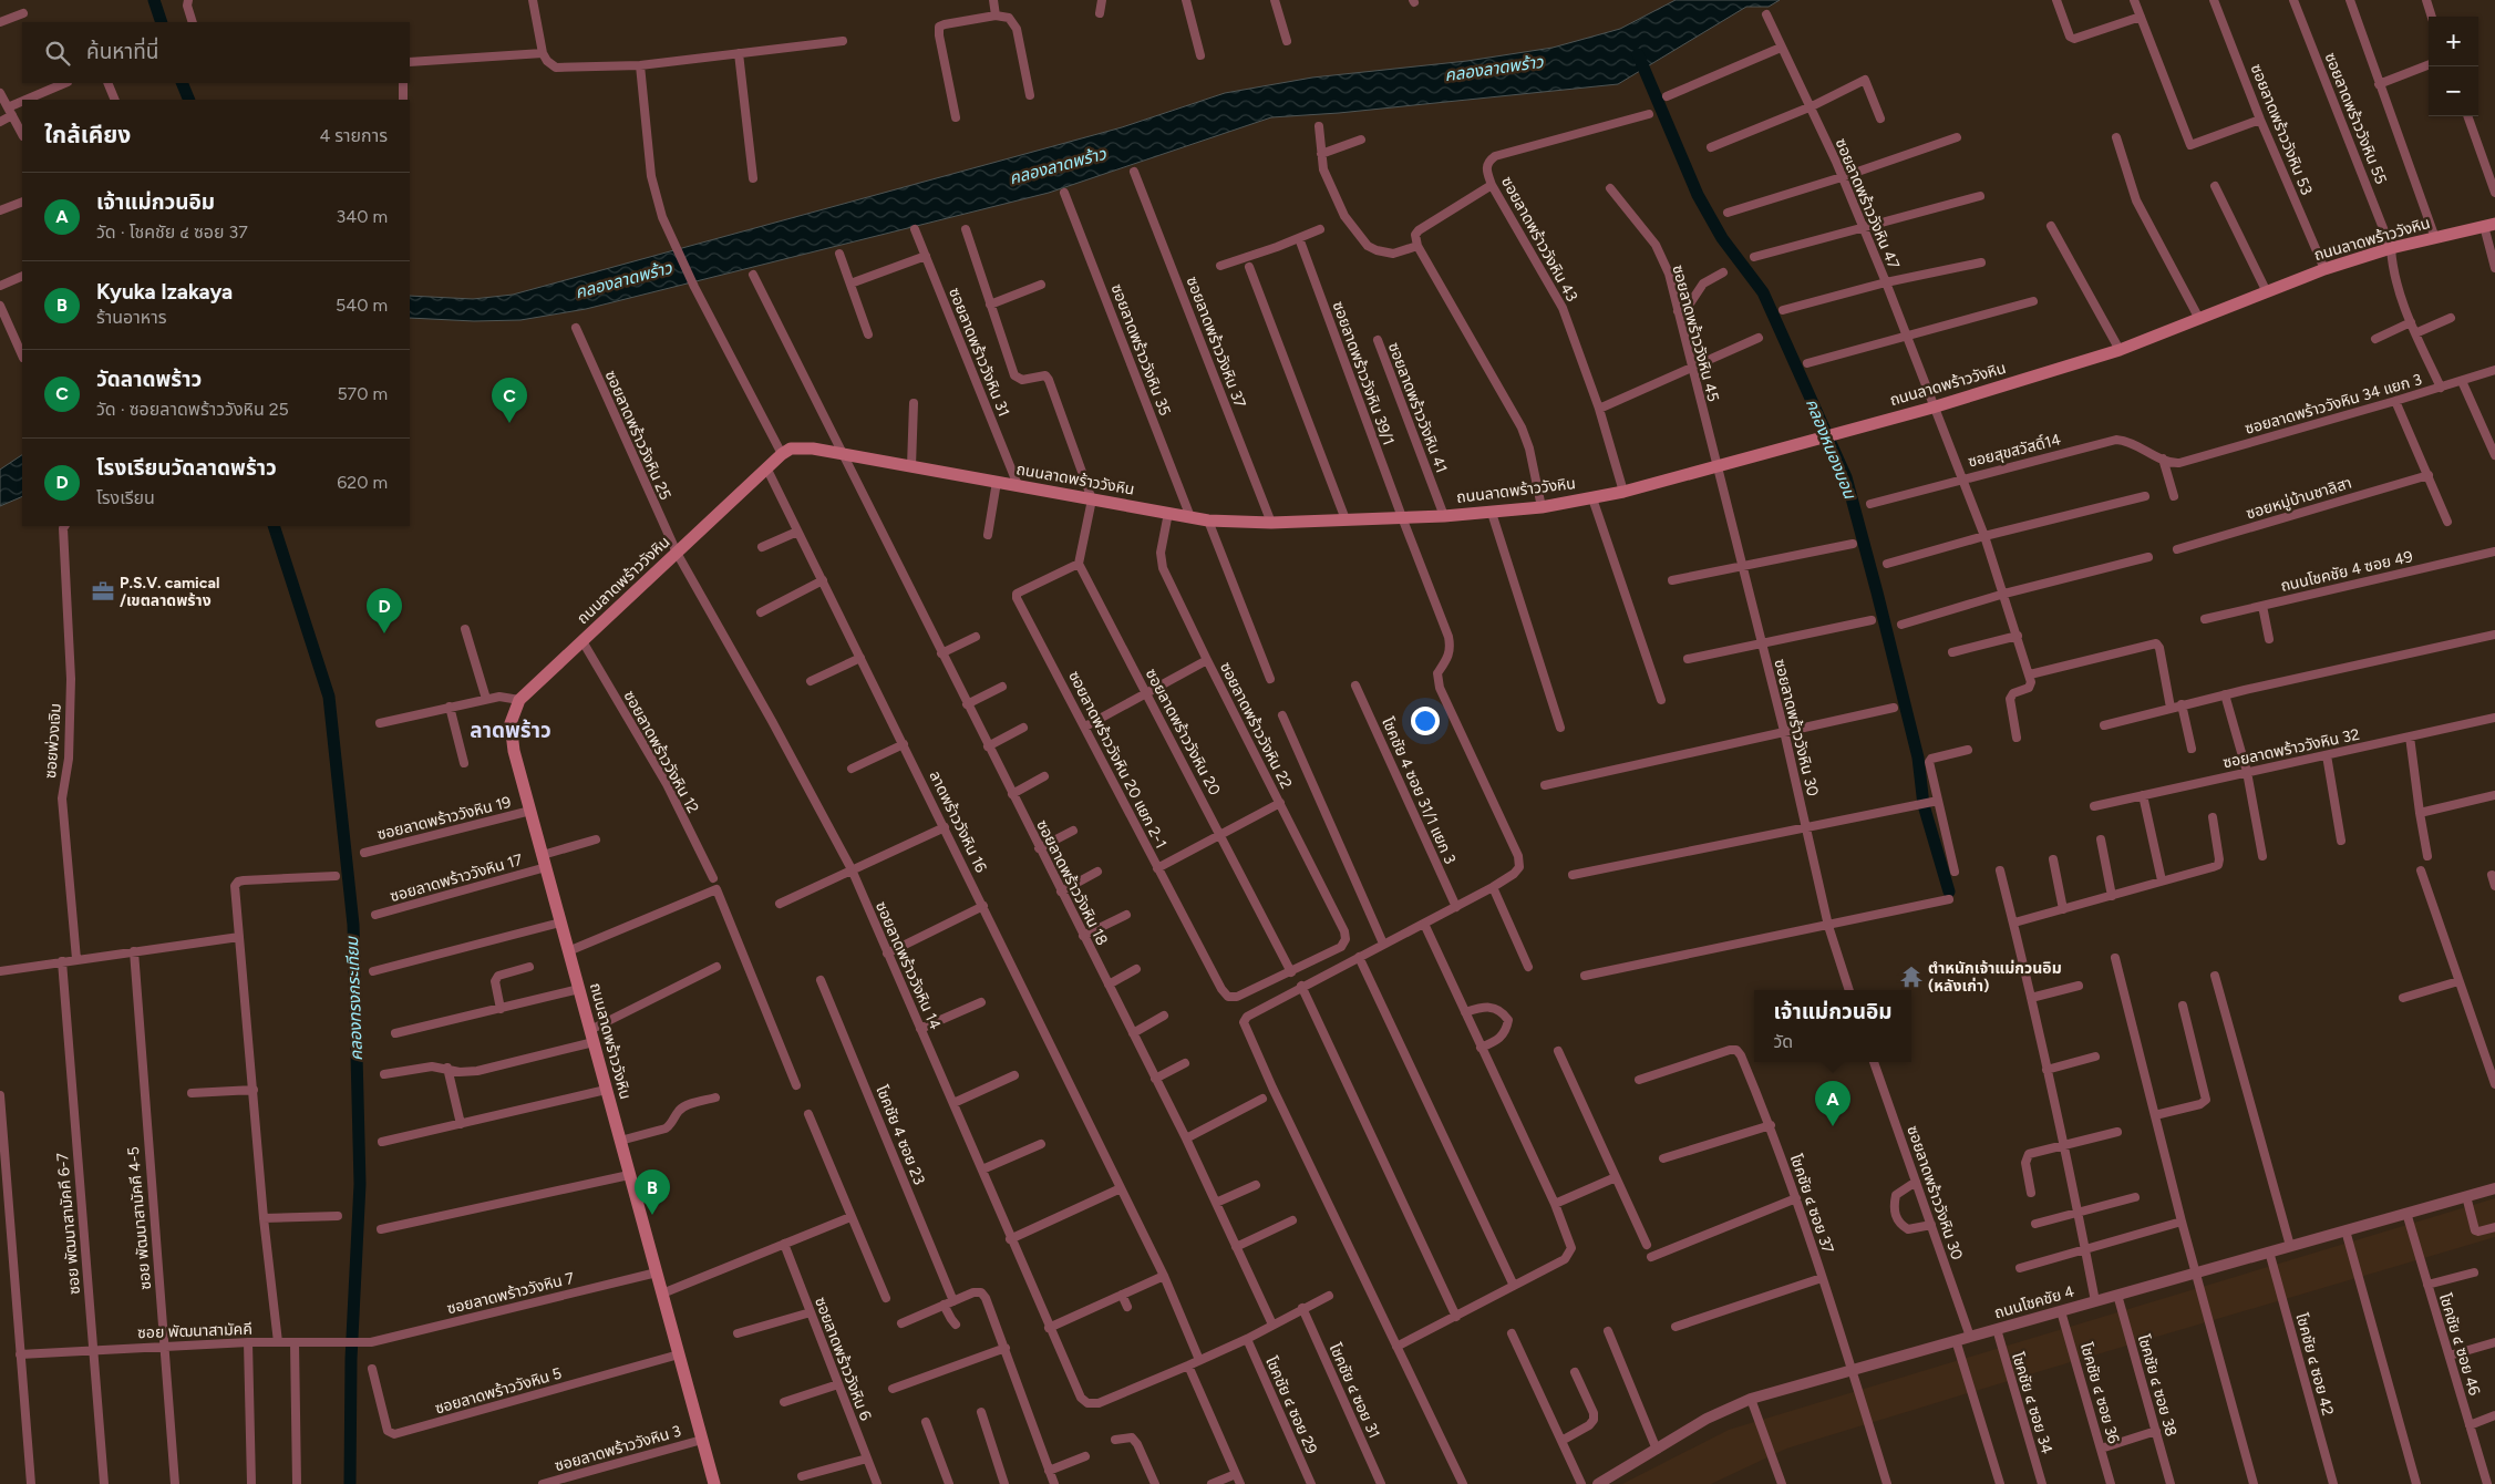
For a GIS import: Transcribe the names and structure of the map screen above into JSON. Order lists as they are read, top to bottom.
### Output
{
  "streets": {
    "main road": ["ถนนลาดพร้าววังหิน"],
    "street": [
      "ซอยลาดพร้าววังหิน 55",
      "ซอยลาดพร้าววังหิน 53",
      "ซอยลาดพร้าววังหิน 47",
      "ซอยลาดพร้าววังหิน 43",
      "ซอยลาดพร้าววังหิน 45",
      "ซอยลาดพร้าววังหิน 37",
      "ซอยลาดพร้าววังหิน 35",
      "ซอยลาดพร้าววังหิน 31",
      "ซอยลาดพร้าววังหิน 39/1",
      "ซอยลาดพร้าววังหิน 34 แยก 3",
      "ซอยลาดพร้าววังหิน 41",
      "ซอยลาดพร้าววังหิน 25",
      "ซอยสุขสวัสดิ์14",
      "ซอยหมู่บ้านชาลิสา",
      "ถนนโชคชัย 4 ซอย 49",
      "ซอยลาดพร้าววังหิน 22",
      "ซอยลาดพร้าววังหิน 30",
      "ซอยลาดพร้าววังหิน 20",
      "ซอยพ่วงเจิม",
      "ซอยลาดพร้าววังหิน 32",
      "ซอยลาดพร้าววังหิน 12",
      "ซอยลาดพร้าววังหิน 20 แยก 2-1",
      "โชคชัย 4 ซอย 31/1 แยก 3",
      "ซอยลาดพร้าววังหิน 19",
      "ลาดพร้าววังหิน 16",
      "ซอยลาดพร้าววังหิน 17",
      "ซอยลาดพร้าววังหิน 18",
      "ซอยลาดพร้าววังหิน 14",
      "โชคชัย 4 ซอย 23",
      "โชคชัย ๔ ซอย 37",
      "ซอย พัฒนาสามัคคี 4-5",
      "ซอย พัฒนาสามัคคี 6-7",
      "ซอยลาดพร้าววังหิน 7",
      "ถนนโชคชัย 4",
      "ซอย พัฒนาสามัคคี",
      "โชคชัย ๔ ซอย 46",
      "ซอยลาดพร้าววังหิน 6",
      "โชคชัย ๔ ซอย 42",
      "โชคชัย ๔ ซอย 38",
      "ซอยลาดพร้าววังหิน 5",
      "โชคชัย ๔ ซอย 31",
      "โชคชัย ๔ ซอย 36",
      "โชคชัย ๔ ซอย 34",
      "โชคชัย ๔ ซอย 29",
      "ซอยลาดพร้าววังหิน 3"
    ]
  },
  "crossings": [
    ["ซอยลาดพร้าววังหิน 55", "ถนนลาดพร้าววังหิน"],
    ["ซอยลาดพร้าววังหิน 55", "ซอยลาดพร้าววังหิน 34 แยก 3"],
    ["ซอยลาดพร้าววังหิน 53", "ถนนลาดพร้าววังหิน"],
    ["ซอยลาดพร้าววังหิน 47", "ถนนลาดพร้าววังหิน"],
    ["ซอยลาดพร้าววังหิน 43", "ถนนลาดพร้าววังหิน"],
    ["ถนนลาดพร้าววังหิน", "ซอยลาดพร้าววังหิน 45"],
    ["ถนนลาดพร้าววังหิน", "ซอยลาดพร้าววังหิน 37"],
    ["ถนนลาดพร้าววังหิน", "ซอยลาดพร้าววังหิน 35"],
    ["ถนนลาดพร้าววังหิน", "ซอยลาดพร้าววังหิน 31"],
    ["ถนนลาดพร้าววังหิน", "ซอยลาดพร้าววังหิน 39/1"],
    ["ถนนลาดพร้าววังหิน", "ซอยลาดพร้าววังหิน 41"],
    ["ถนนลาดพร้าววังหิน", "ซอยลาดพร้าววังหิน 25"],
    ["ถนนลาดพร้าววังหิน", "ซอยลาดพร้าววังหิน 22"],
    ["ถนนลาดพร้าววังหิน", "ซอยลาดพร้าววังหิน 30"],
    ["ถนนลาดพร้าววังหิน", "ซอยลาดพร้าววังหิน 12"],
    ["ถนนลาดพร้าววังหิน", "ซอยลาดพร้าววังหิน 19"],
    ["ถนนลาดพร้าววังหิน", "ลาดพร้าววังหิน 16"],
    ["ถนนลาดพร้าววังหิน", "ซอยลาดพร้าววังหิน 17"],
    ["ถนนลาดพร้าววังหิน", "ซอยลาดพร้าววังหิน 18"],
    ["ถนนลาดพร้าววังหิน", "ซอยลาดพร้าววังหิน 14"],
    ["ถนนลาดพร้าววังหิน", "ซอยลาดพร้าววังหิน 7"],
    ["ถนนลาดพร้าววังหิน", "ซอยลาดพร้าววังหิน 5"],
    ["ถนนลาดพร้าววังหิน", "ซอยลาดพร้าววังหิน 3"],
    ["ซอยลาดพร้าววังหิน 45", "ซอยลาดพร้าววังหิน 30"],
    ["ซอยลาดพร้าววังหิน 39/1", "โชคชัย 4 ซอย 31/1 แยก 3"],
    ["ซอยลาดพร้าววังหิน 34 แยก 3", "ซอยสุขสวัสดิ์14"],
    ["ซอยลาดพร้าววังหิน 25", "ซอยลาดพร้าววังหิน 14"],
    ["ซอยลาดพร้าววังหิน 22", "ซอยลาดพร้าววังหิน 20"],
    ["ซอยลาดพร้าววังหิน 22", "ซอยลาดพร้าววังหิน 20 แยก 2-1"],
    ["ซอยลาดพร้าววังหิน 30", "ถนนโชคชัย 4"],
    ["ซอยลาดพร้าววังหิน 20", "ซอยลาดพร้าววังหิน 20 แยก 2-1"],
    ["โชคชัย ๔ ซอย 37", "ถนนโชคชัย 4"],
    ["ซอย พัฒนาสามัคคี 4-5", "ซอย พัฒนาสามัคคี"],
    ["ซอย พัฒนาสามัคคี 6-7", "ซอย พัฒนาสามัคคี"],
    ["ซอยลาดพร้าววังหิน 7", "ซอย พัฒนาสามัคคี"],
    ["ถนนโชคชัย 4", "โชคชัย ๔ ซอย 46"],
    ["ถนนโชคชัย 4", "โชคชัย ๔ ซอย 42"],
    ["ถนนโชคชัย 4", "โชคชัย ๔ ซอย 38"],
    ["ถนนโชคชัย 4", "โชคชัย ๔ ซอย 36"],
    ["ถนนโชคชัย 4", "โชคชัย ๔ ซอย 34"]
  ],
  "districts": ["ลาดพร้าว"],
  "water": ["คลองลาดพร้าว", "คลองหนองบอน", "คลองทรงกระเทียม"],
  "places": {
    "office": ["P.S.V. camical /เขตลาดพร้าง"],
    "temple": ["ตำหนักเจ้าแม่กวนอิม (หลังเก่า)"]
  },
  "page": {
    "map_buttons": ["+", "−"],
    "search": "ค้นหาที่นี่",
    "heading": ["ใกล้เคียง", "4 รายการ"],
    "list": [
      {
        "mark": "A",
        "name": "เจ้าแม่กวนอิม",
        "note": "วัด · โชคชัย ๔ ซอย 37",
        "value": "340 m"
      },
      {
        "mark": "B",
        "name": "Kyuka Izakaya",
        "note": "ร้านอาหาร",
        "value": "540 m"
      },
      {
        "mark": "C",
        "name": "วัดลาดพร้าว",
        "note": "วัด · ซอยลาดพร้าววังหิน 25",
        "value": "570 m"
      },
      {
        "mark": "D",
        "name": "โรงเรียนวัดลาดพร้าว",
        "note": "โรงเรียน",
        "value": "620 m"
      }
    ],
    "pins": [
      "C",
      "D",
      "A",
      "B"
    ],
    "popup": ["เจ้าแม่กวนอิม", "วัด"]
  }
}
